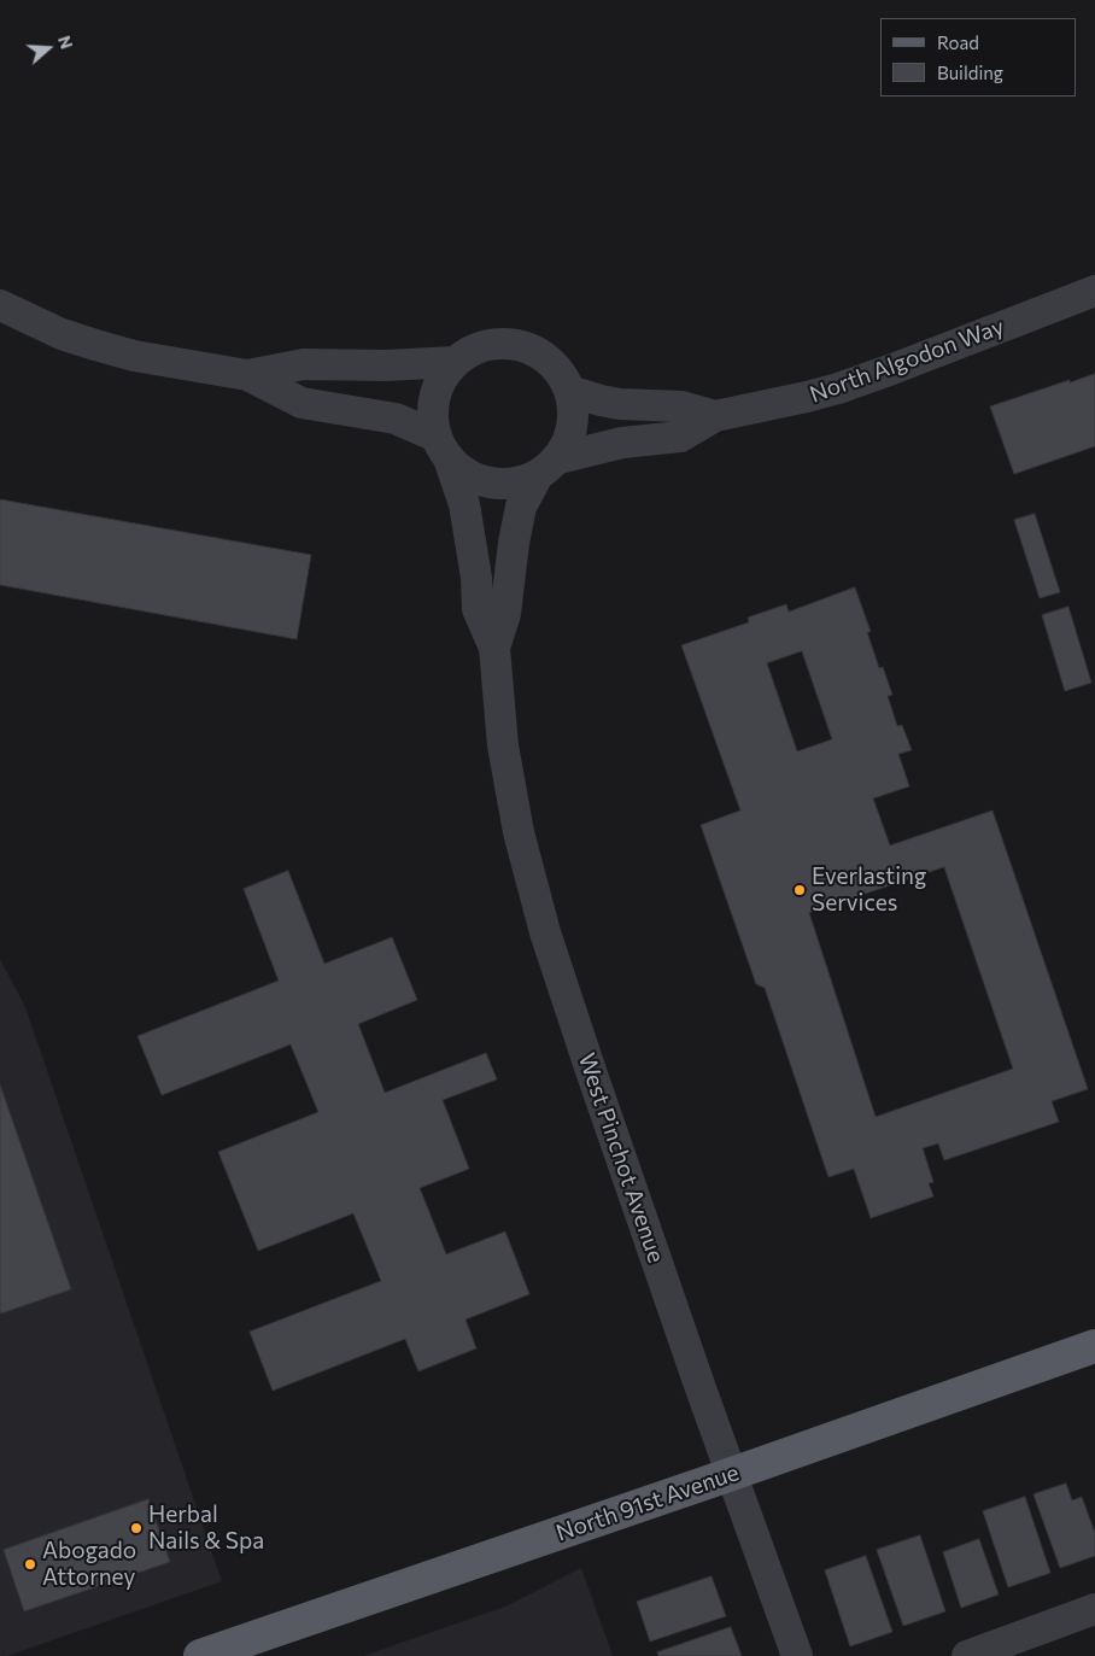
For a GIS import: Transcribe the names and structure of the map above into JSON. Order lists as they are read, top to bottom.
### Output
{
  "streets": {
    "main road": ["North 91st Avenue"],
    "street": ["North Algodon Way", "West Pinchot Avenue"]
  },
  "crossings": [
    ["North Algodon Way", "West Pinchot Avenue"],
    ["West Pinchot Avenue", "North 91st Avenue"]
  ],
  "places": ["Everlasting Services", "Herbal Nails & Spa", "Abogado Attorney"],
  "legend": ["Road", "Building"],
  "north": "right"
}
